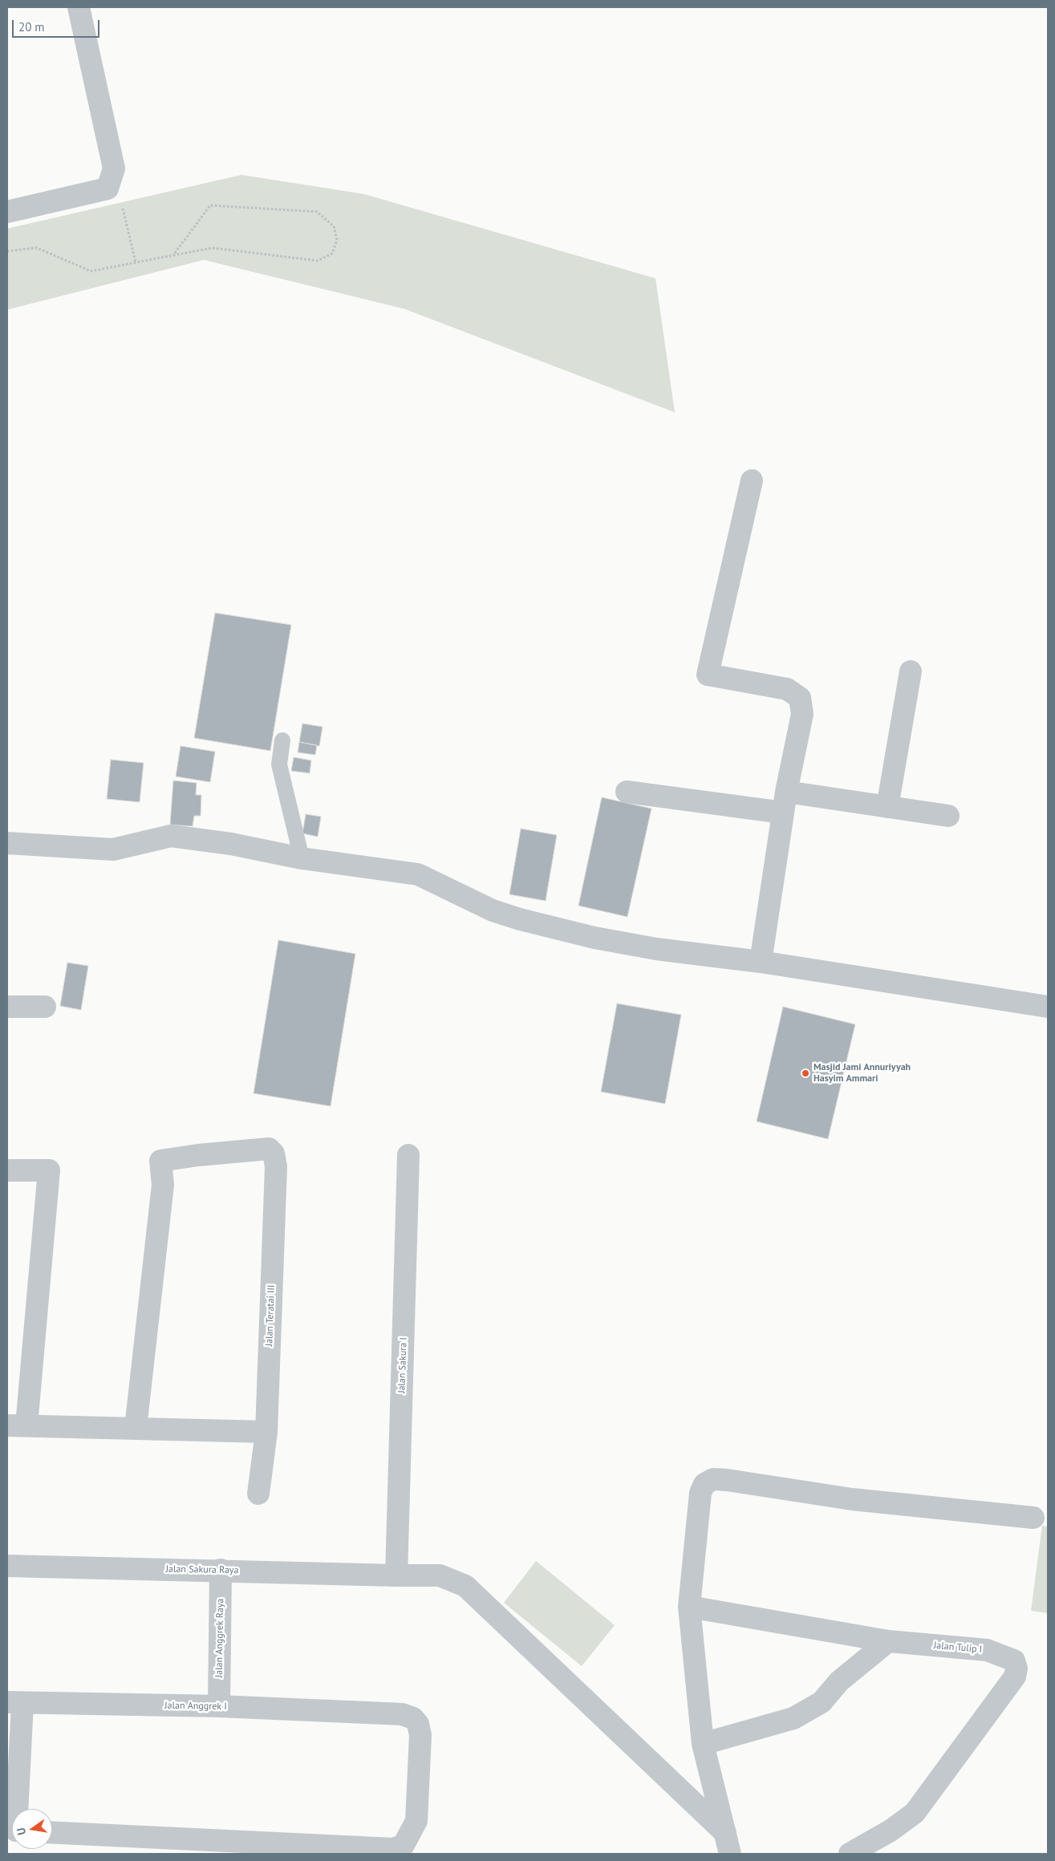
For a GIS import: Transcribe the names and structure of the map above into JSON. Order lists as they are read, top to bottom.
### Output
{
  "streets": {
    "street": [
      "Jalan Teratai III",
      "Jalan Sakura I",
      "Jalan Sakura Raya",
      "Jalan Anggrek Raya",
      "Jalan Tulip I",
      "Jalan Anggrek I"
    ]
  },
  "crossings": [
    ["Jalan Sakura I", "Jalan Sakura Raya"],
    ["Jalan Sakura Raya", "Jalan Anggrek Raya"],
    ["Jalan Anggrek Raya", "Jalan Anggrek I"]
  ],
  "places": ["Masjid Jami Annuriyyah Hasyim Ammari"],
  "scale_bar": "20 m",
  "north": "left"
}
